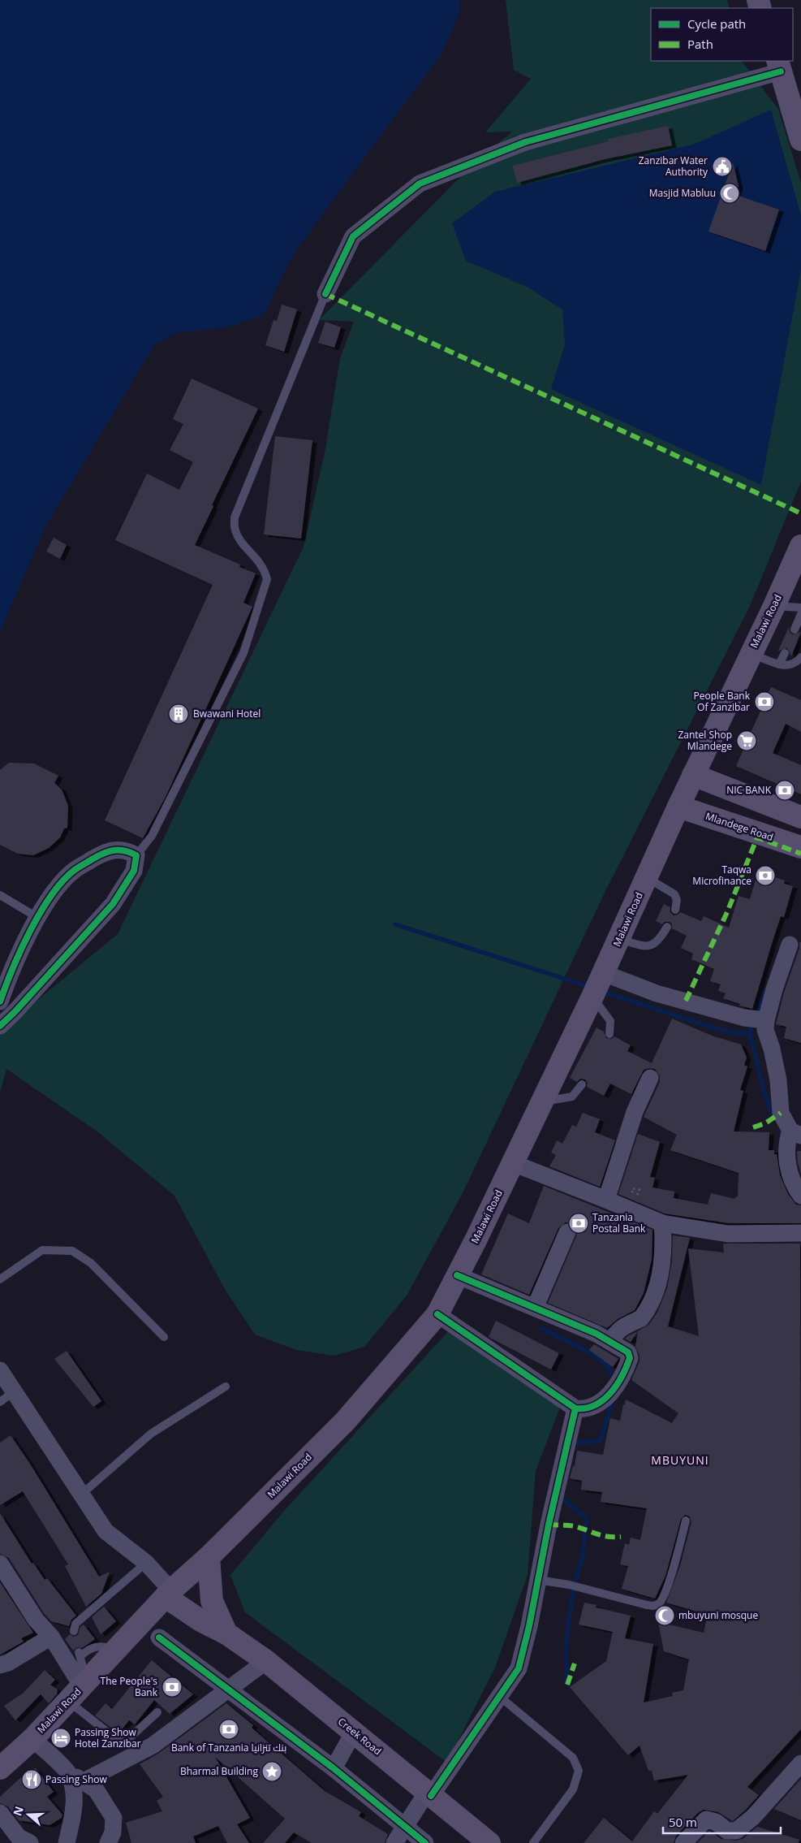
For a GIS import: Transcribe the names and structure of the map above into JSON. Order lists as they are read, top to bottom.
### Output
{
  "streets": {
    "main road": ["Malawi Road", "Mlandege Road", "Creek Road"]
  },
  "crossings": [
    ["Malawi Road", "Mlandege Road"],
    ["Malawi Road", "Creek Road"]
  ],
  "districts": ["MBUYUNI"],
  "places": {
    "public building": ["Zanzibar Water Authority"],
    "mosque": ["Masjid Mabluu", "mbuyuni mosque"],
    "bank": [
      "People Bank Of Zanzibar",
      "NIC BANK",
      "Taqwa Microfinance",
      "Tanzania Postal Bank",
      "The People's Bank",
      "Bank of Tanzania بنك تنزانيا"
    ],
    "building": ["Bwawani Hotel"],
    "supermarket": ["Zantel Shop Mlandege"],
    "hotel": ["Passing Show Hotel Zanzibar"],
    "place": ["Bharmal Building"],
    "restaurant": ["Passing Show"]
  },
  "legend": ["Cycle path", "Path"],
  "scale_bar": "50 m",
  "north": "left"
}
